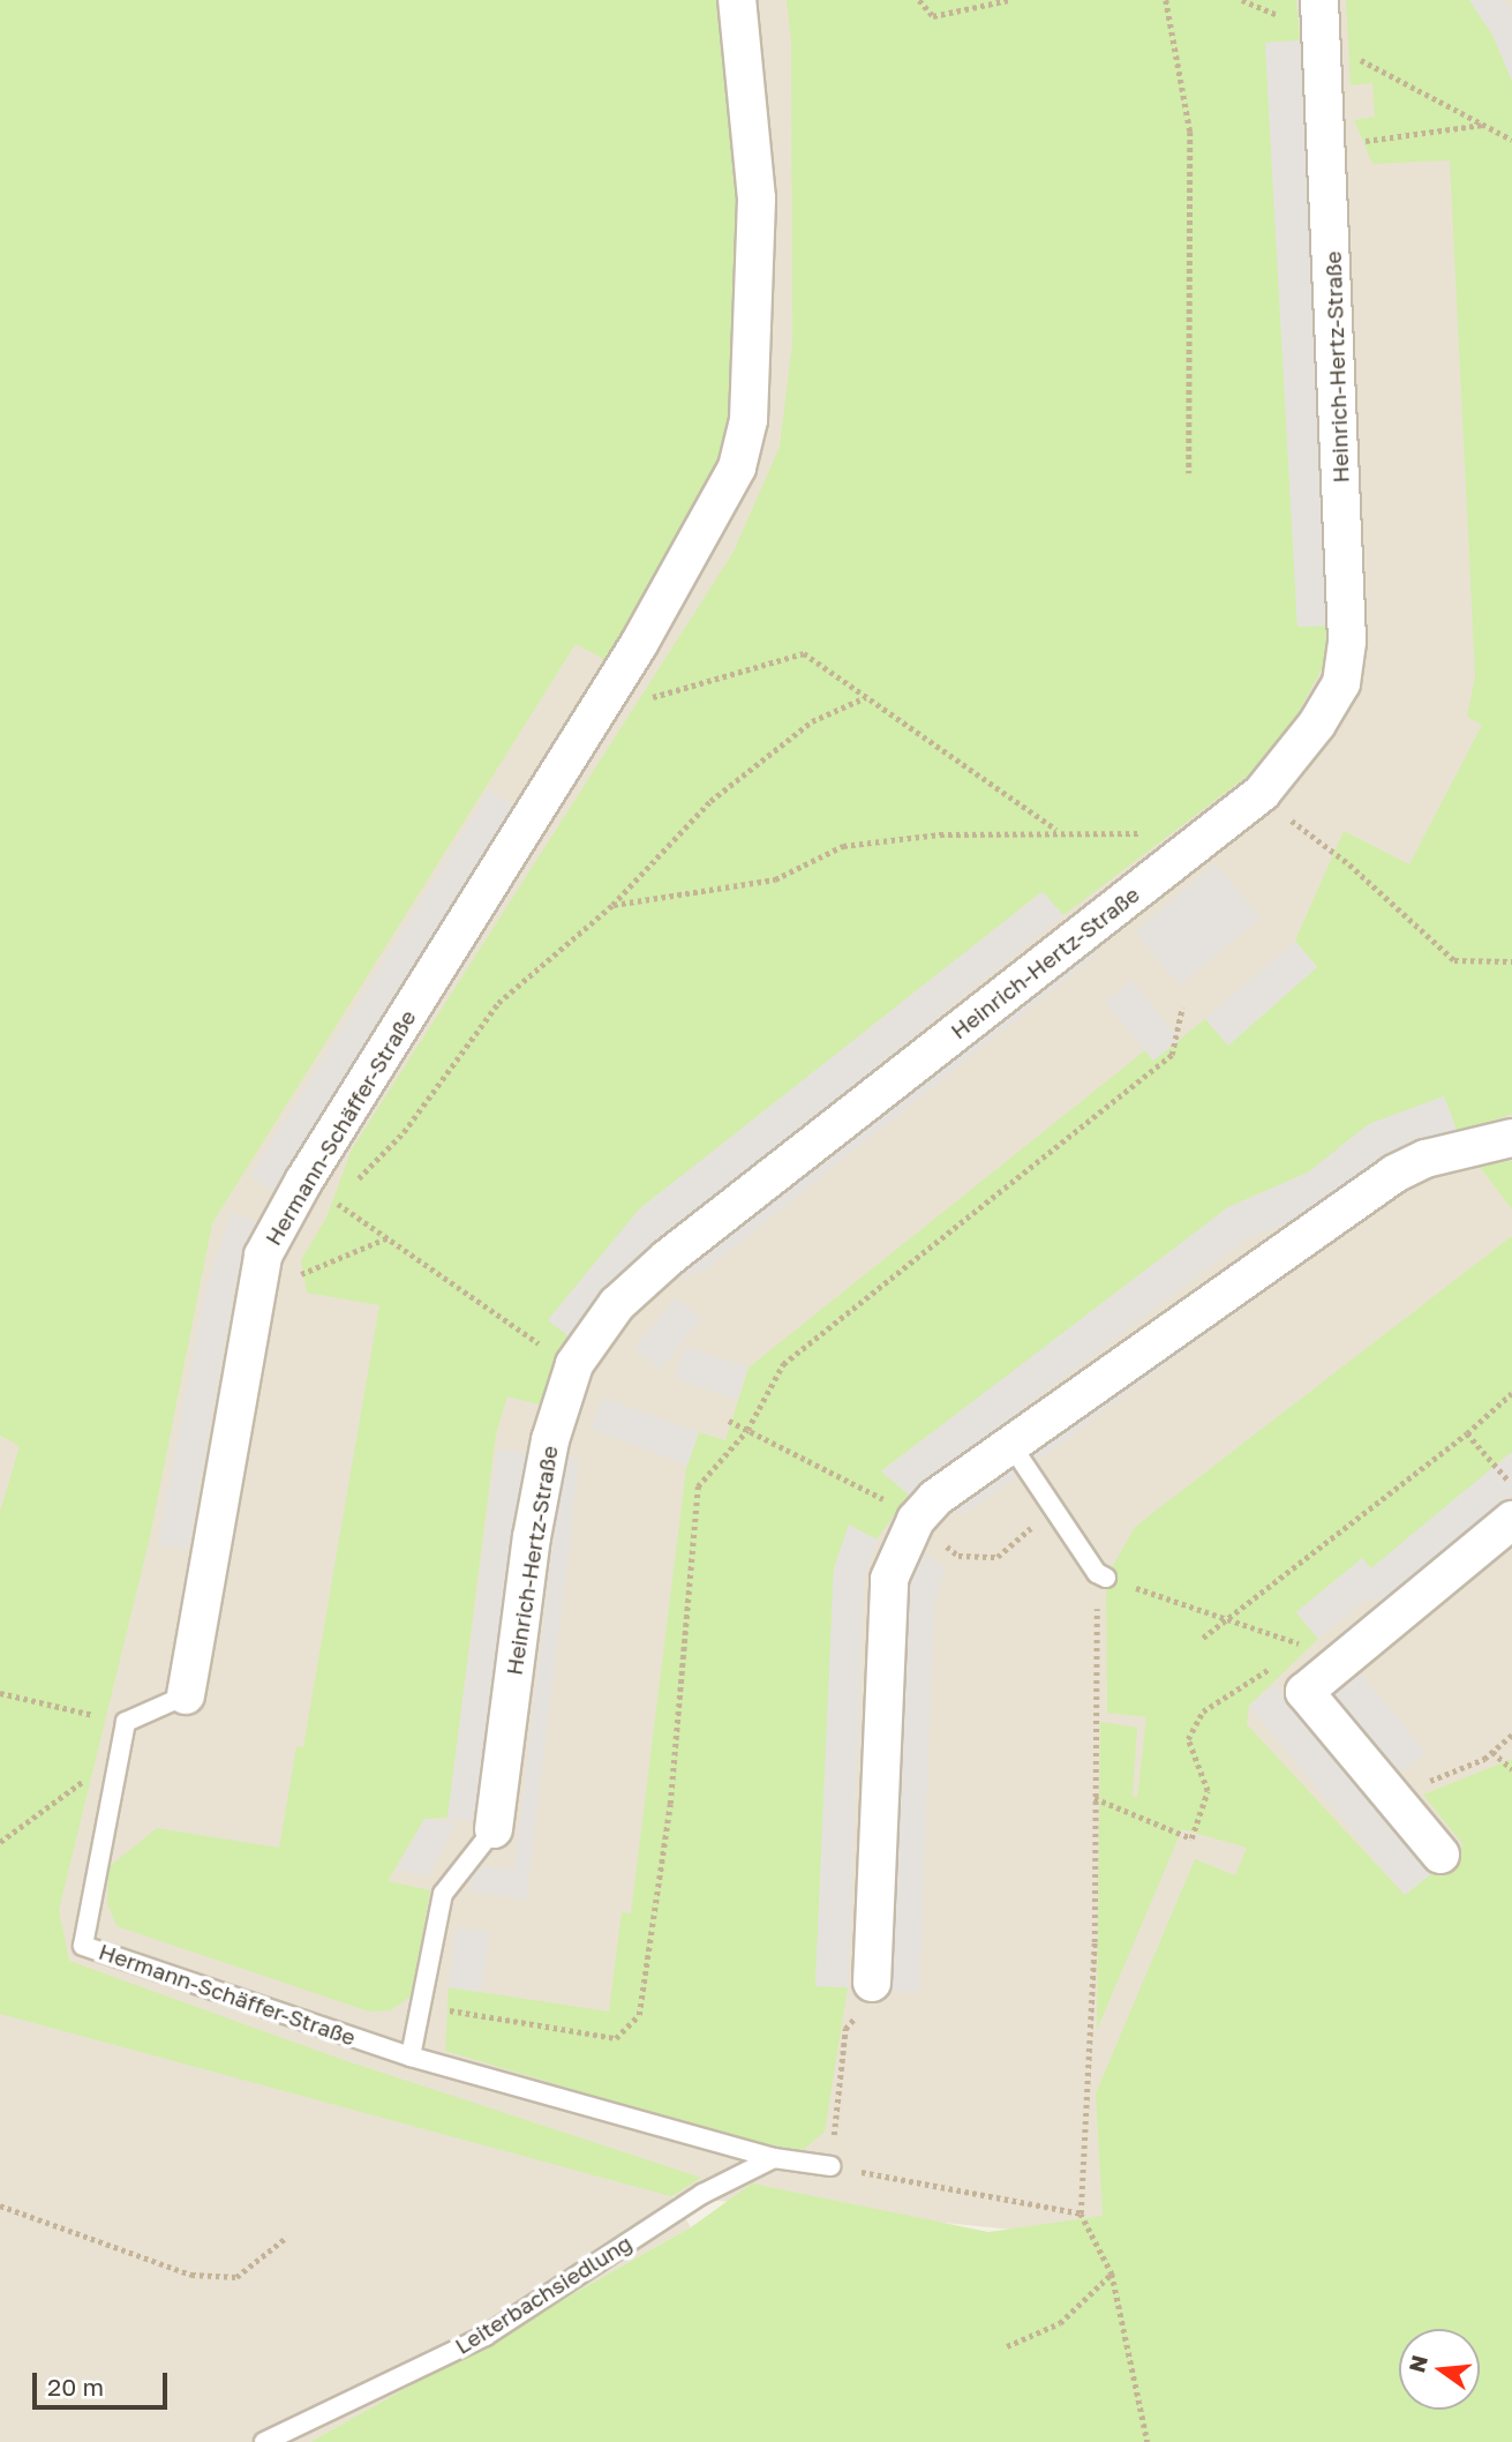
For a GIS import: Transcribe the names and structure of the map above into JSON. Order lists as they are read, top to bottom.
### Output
{
  "streets": {
    "street": ["Heinrich-Hertz-Straße", "Hermann-Schäffer-Straße"],
    "lane": ["Leiterbachsiedlung"]
  },
  "scale_bar": "20 m",
  "north": "left"
}
